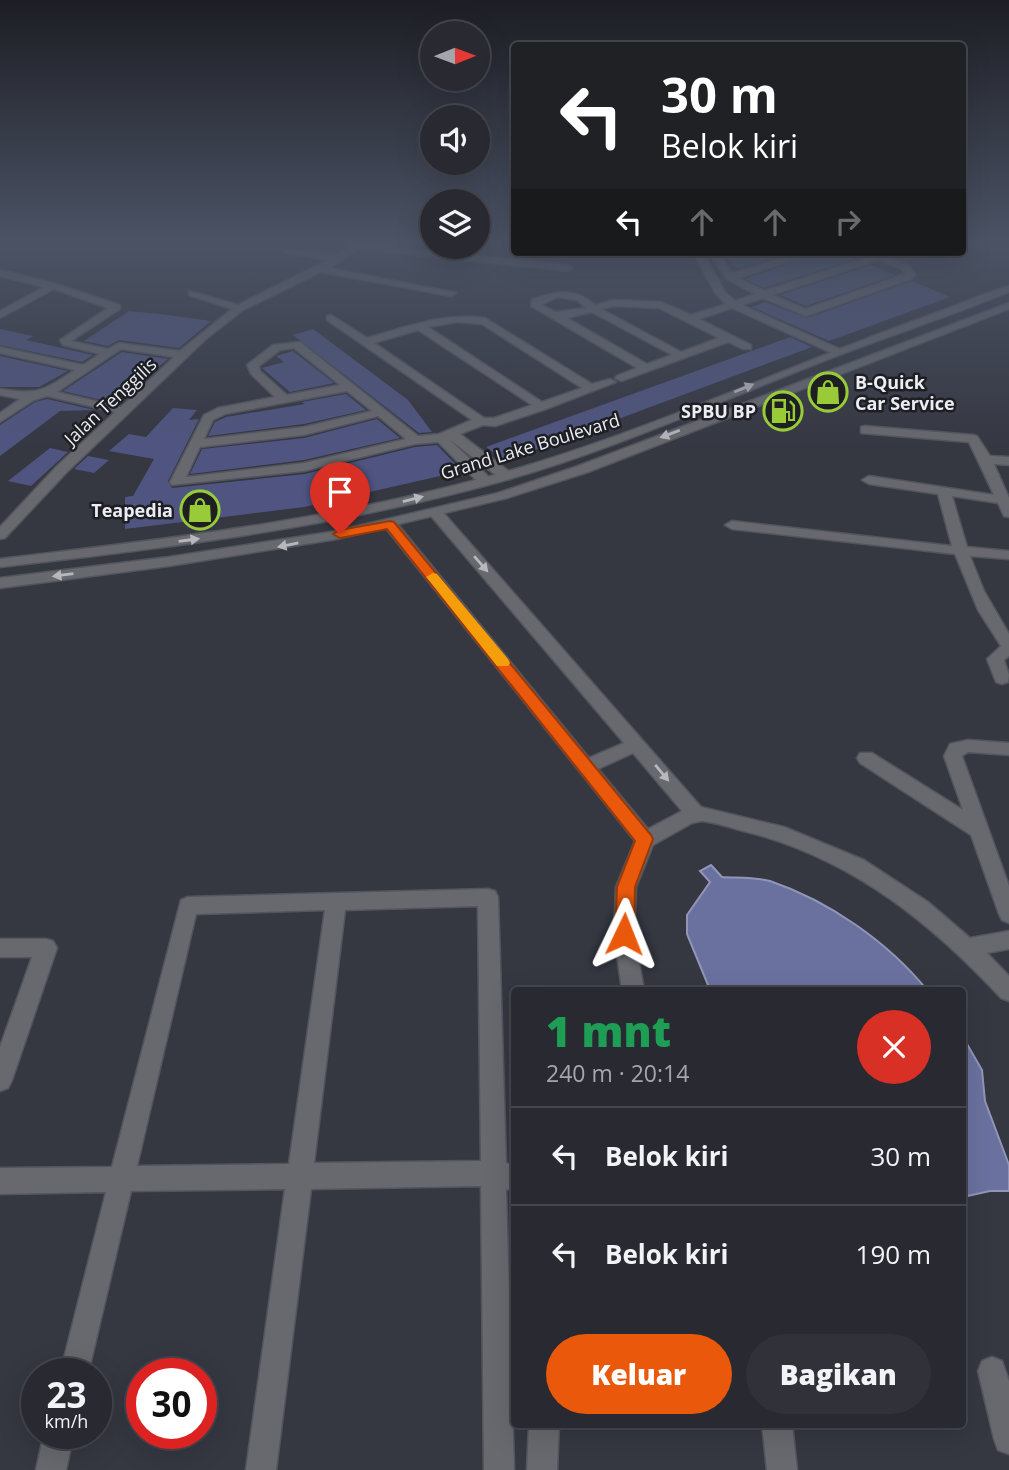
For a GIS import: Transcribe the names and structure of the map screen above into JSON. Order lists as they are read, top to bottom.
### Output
{
  "streets": {
    "street": ["Jalan Tenggilis", "Grand Lake Boulevard"]
  },
  "places": {
    "shop": ["B-Quick Car Service", "Teapedia"],
    "fuel station": ["SPBU BP"]
  },
  "north": "right",
  "page": {
    "turn": ["30 m", "Belok kiri"],
    "heading": ["1 mnt", "240 m · 20:14"],
    "list": [
      {
        "name": "Belok kiri",
        "value": "30 m"
      },
      {
        "name": "Belok kiri",
        "value": "190 m"
      }
    ],
    "buttons": ["Keluar", "Bagikan"],
    "speed": "23 km/h",
    "limit": "30"
  }
}
